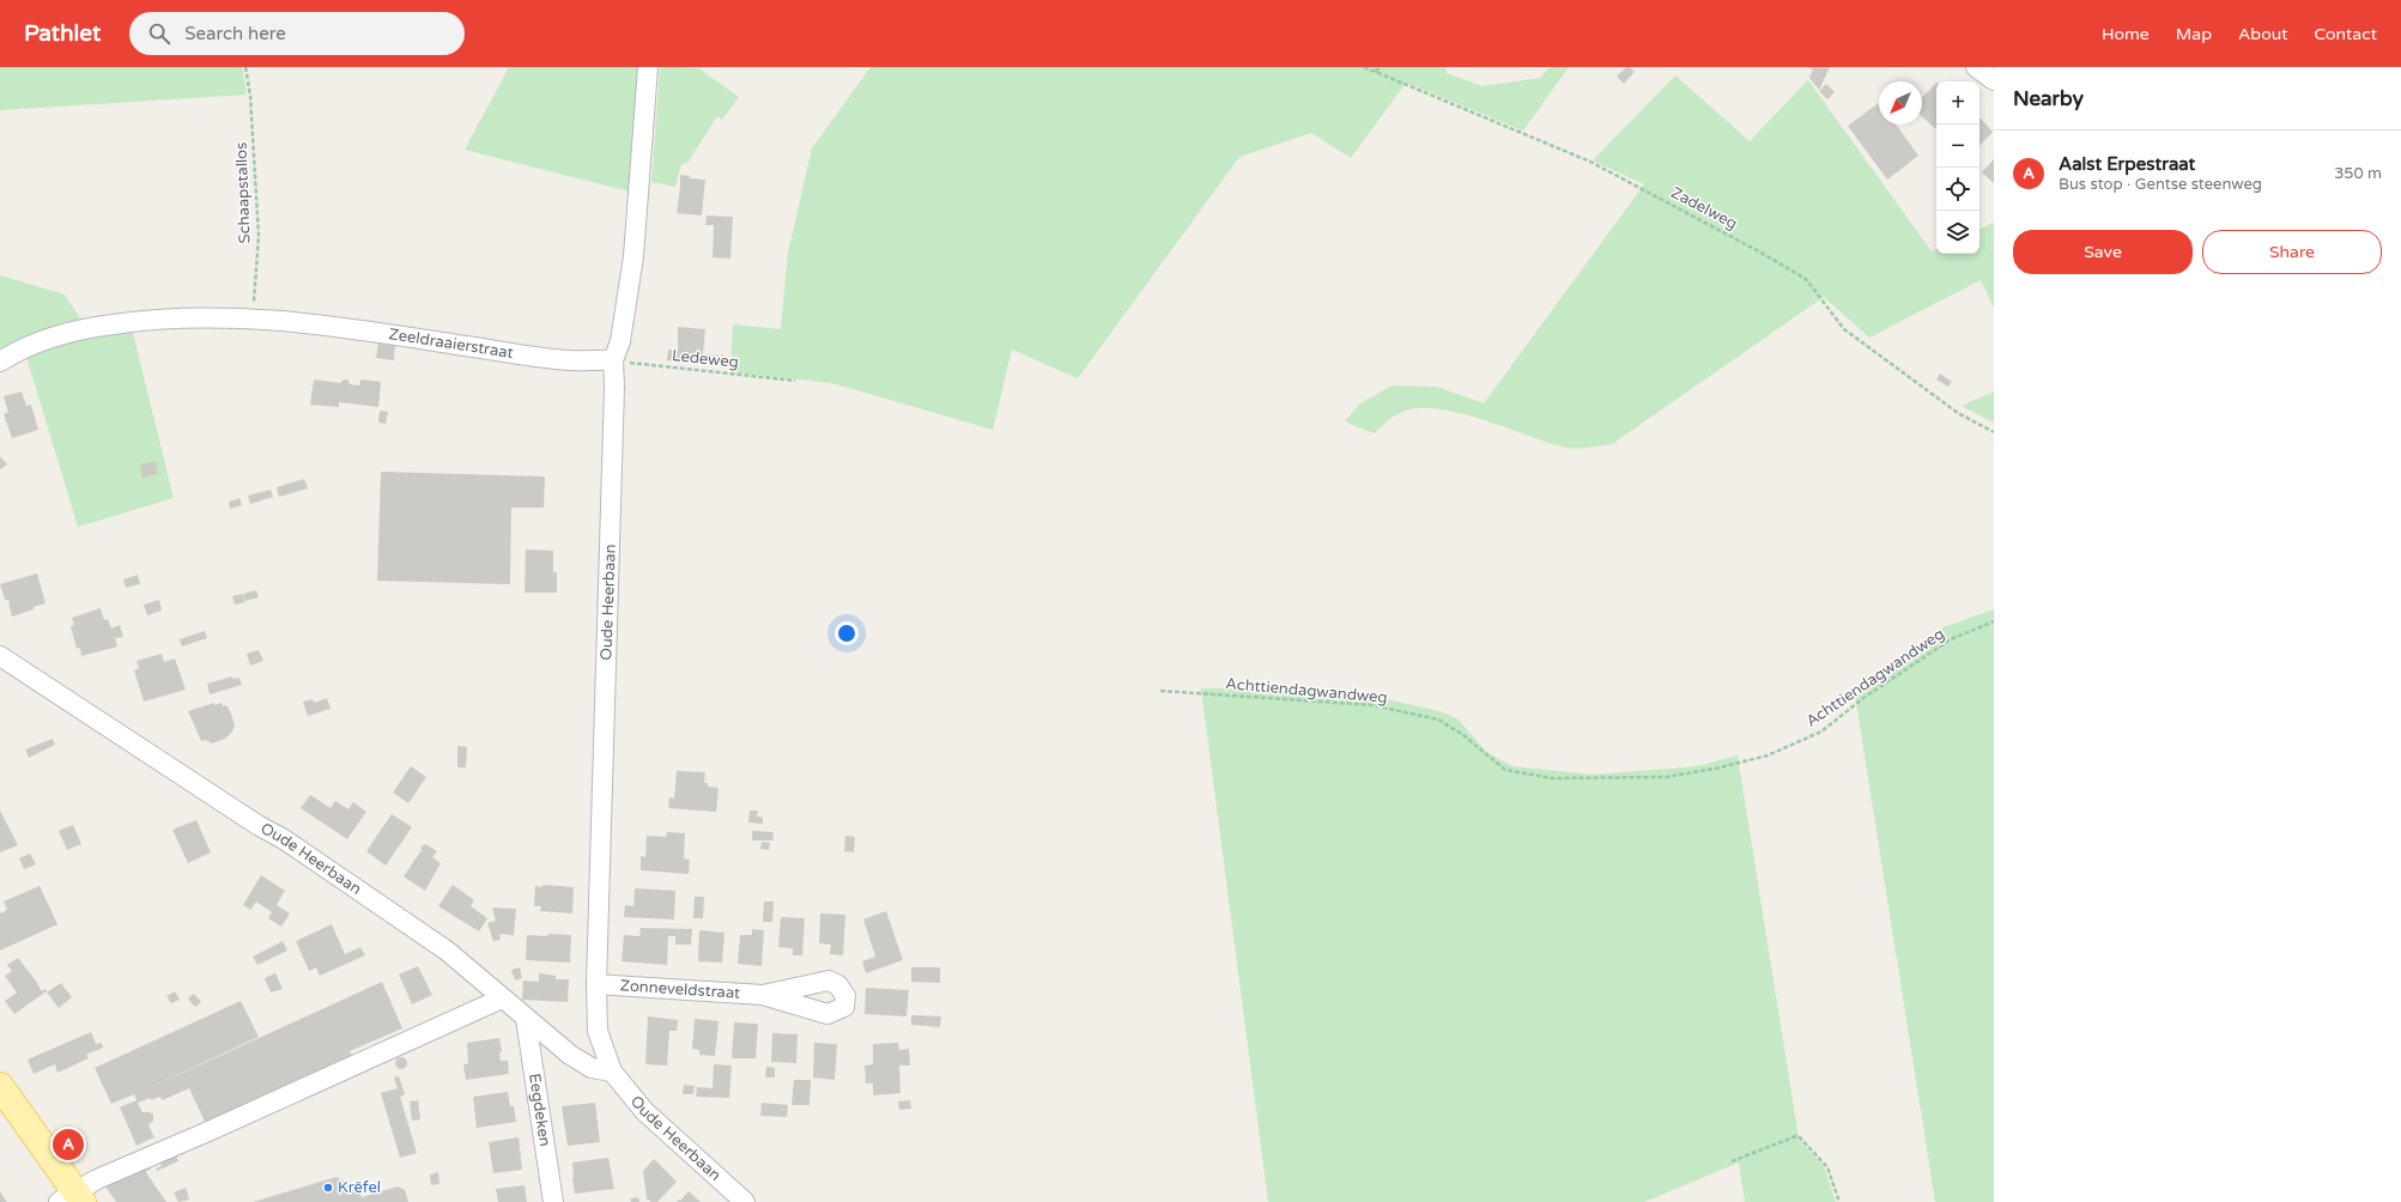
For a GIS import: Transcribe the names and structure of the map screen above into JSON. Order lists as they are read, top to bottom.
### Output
{
  "streets": {
    "street": [
      "Zeeldraaierstraat",
      "Oude Heerbaan",
      "Zonneveldstraat",
      "Eegdeken"
    ],
    "path": [
      "Schaapstallos",
      "Zadelweg",
      "Ledeweg",
      "Achttiendagwandweg"
    ]
  },
  "crossings": [
    ["Schaapstallos", "Zeeldraaierstraat"],
    ["Zeeldraaierstraat", "Ledeweg"],
    ["Zeeldraaierstraat", "Oude Heerbaan"],
    ["Ledeweg", "Oude Heerbaan"],
    ["Oude Heerbaan", "Zonneveldstraat"],
    ["Oude Heerbaan", "Eegdeken"]
  ],
  "places": ["Krëfel"],
  "north": "bottom left",
  "page": {
    "header": "Pathlet",
    "search": "Search here",
    "nav": [
      "Home",
      "Map",
      "About",
      "Contact"
    ],
    "heading": "Nearby",
    "map_buttons": ["+", "−"],
    "list": [
      {
        "mark": "A",
        "name": "Aalst Erpestraat",
        "note": "Bus stop · Gentse steenweg",
        "value": "350 m"
      }
    ],
    "buttons": ["Save", "Share"],
    "pins": "A"
  }
}
